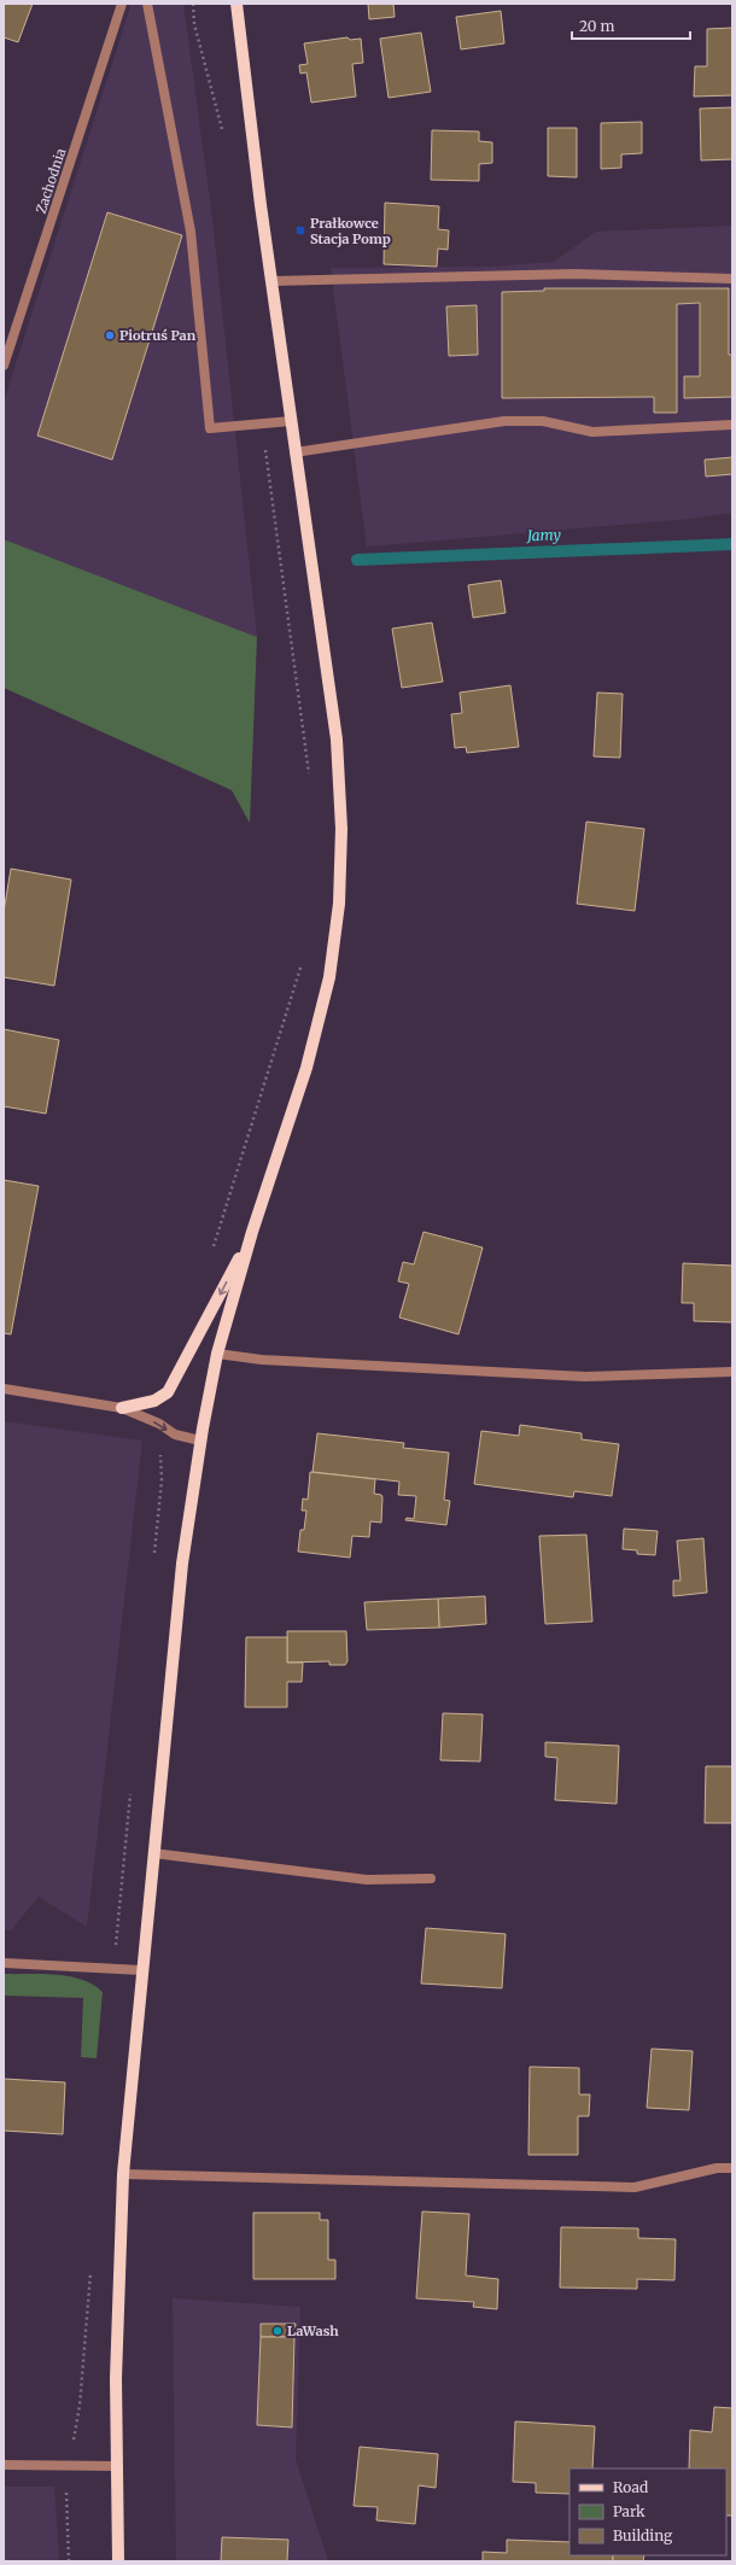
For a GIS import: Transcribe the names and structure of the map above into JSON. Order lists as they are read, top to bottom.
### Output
{
  "streets": {
    "street": ["Zachodnia"]
  },
  "water": ["Jamy"],
  "places": {
    "transit": ["Prałkowce Stacja Pomp"],
    "other": ["Piotruś Pan", "LaWash"]
  },
  "legend": ["Road", "Park", "Building"],
  "scale_bar": "20 m"
}
